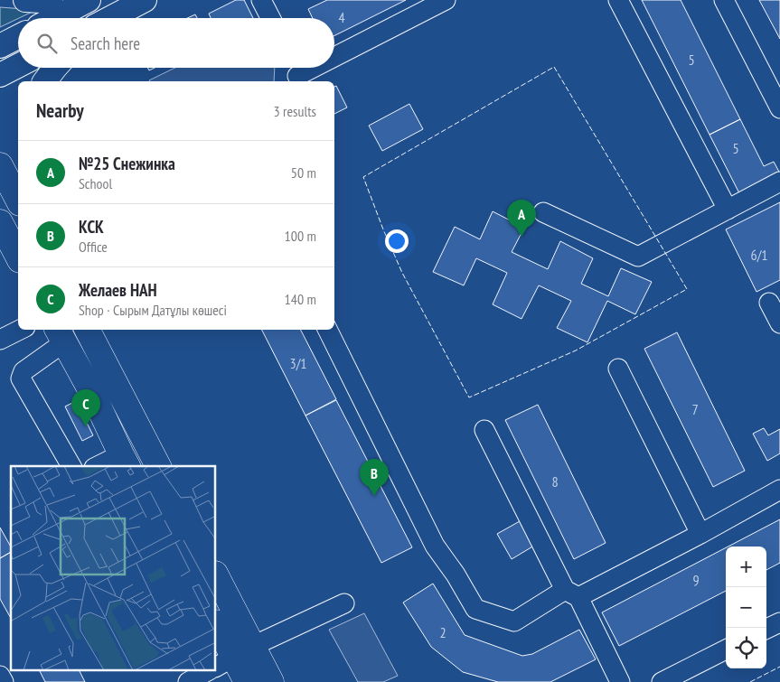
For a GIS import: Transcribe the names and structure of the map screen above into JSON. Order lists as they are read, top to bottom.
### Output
{
  "house_numbers": [
    "4",
    "5",
    "5",
    "6/1",
    "3/1",
    "7",
    "8",
    "9",
    "2"
  ],
  "page": {
    "search": "Search here",
    "heading": ["Nearby", "3 results"],
    "list": [
      {
        "mark": "A",
        "name": "№25 Снежинка",
        "note": "School",
        "value": "50 m"
      },
      {
        "mark": "B",
        "name": "КСК",
        "note": "Office",
        "value": "100 m"
      },
      {
        "mark": "C",
        "name": "Желаев НАН",
        "note": "Shop · Сырым Датұлы көшесі",
        "value": "140 m"
      }
    ],
    "pins": ["A", "C", "B"],
    "map_buttons": ["+", "−"]
  }
}
